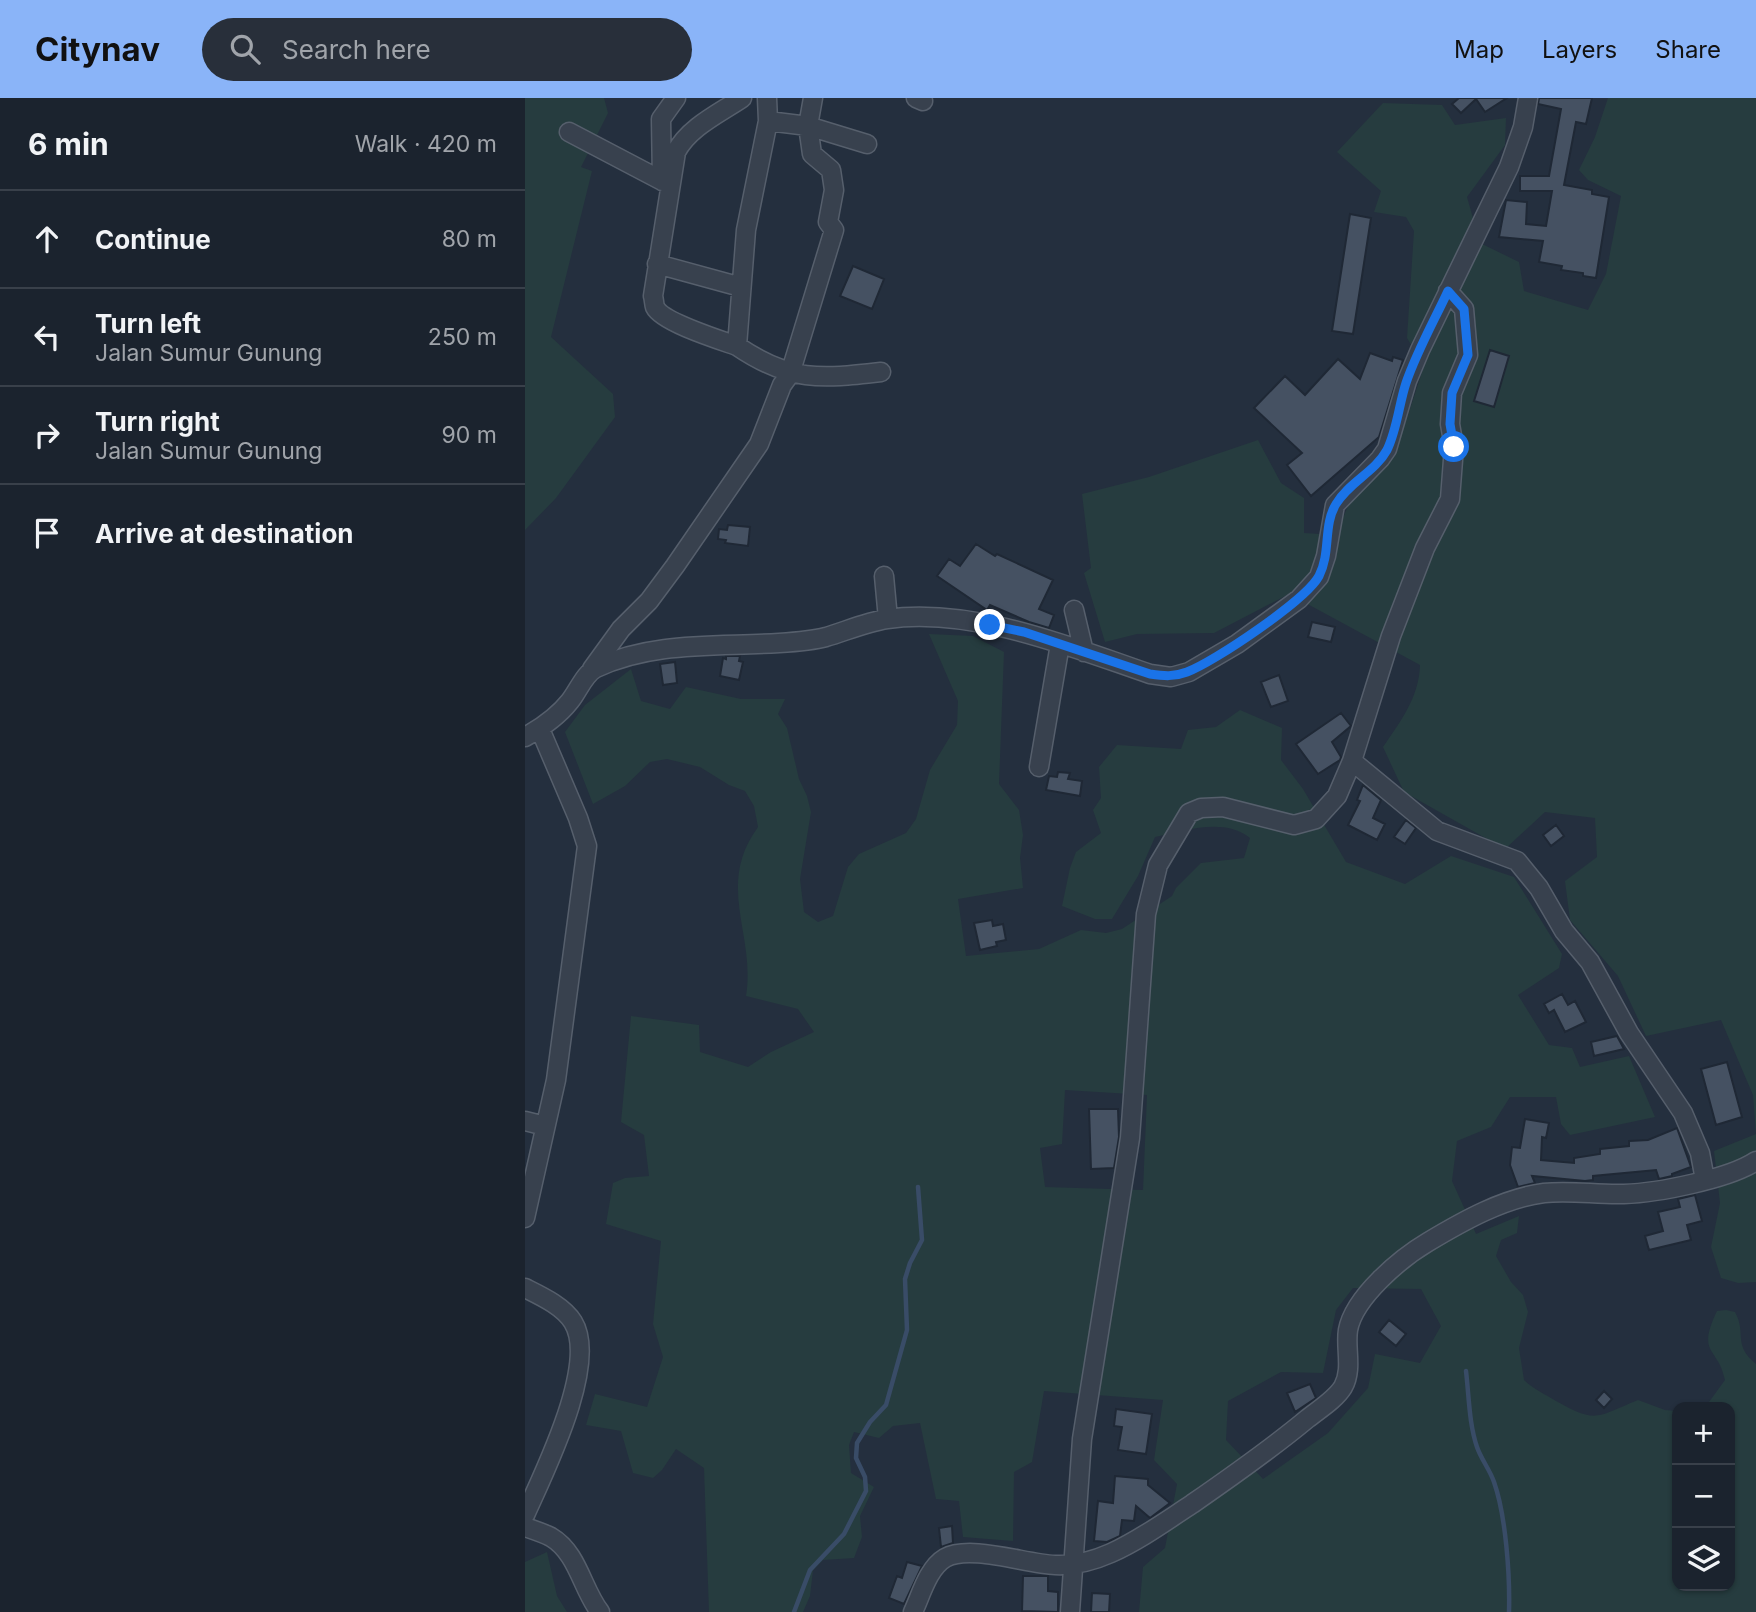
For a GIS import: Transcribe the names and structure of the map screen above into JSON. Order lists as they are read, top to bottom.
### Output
{
  "page": {
    "header": "Citynav",
    "search": "Search here",
    "nav": ["Map", "Layers", "Share"],
    "heading": ["6 min", "Walk · 420 m"],
    "list": [
      ["Continue", "80 m"],
      ["Turn left", "Jalan Sumur Gunung", "250 m"],
      ["Turn right", "Jalan Sumur Gunung", "90 m"],
      "Arrive at destination"
    ],
    "map_buttons": ["+", "−"]
  }
}
